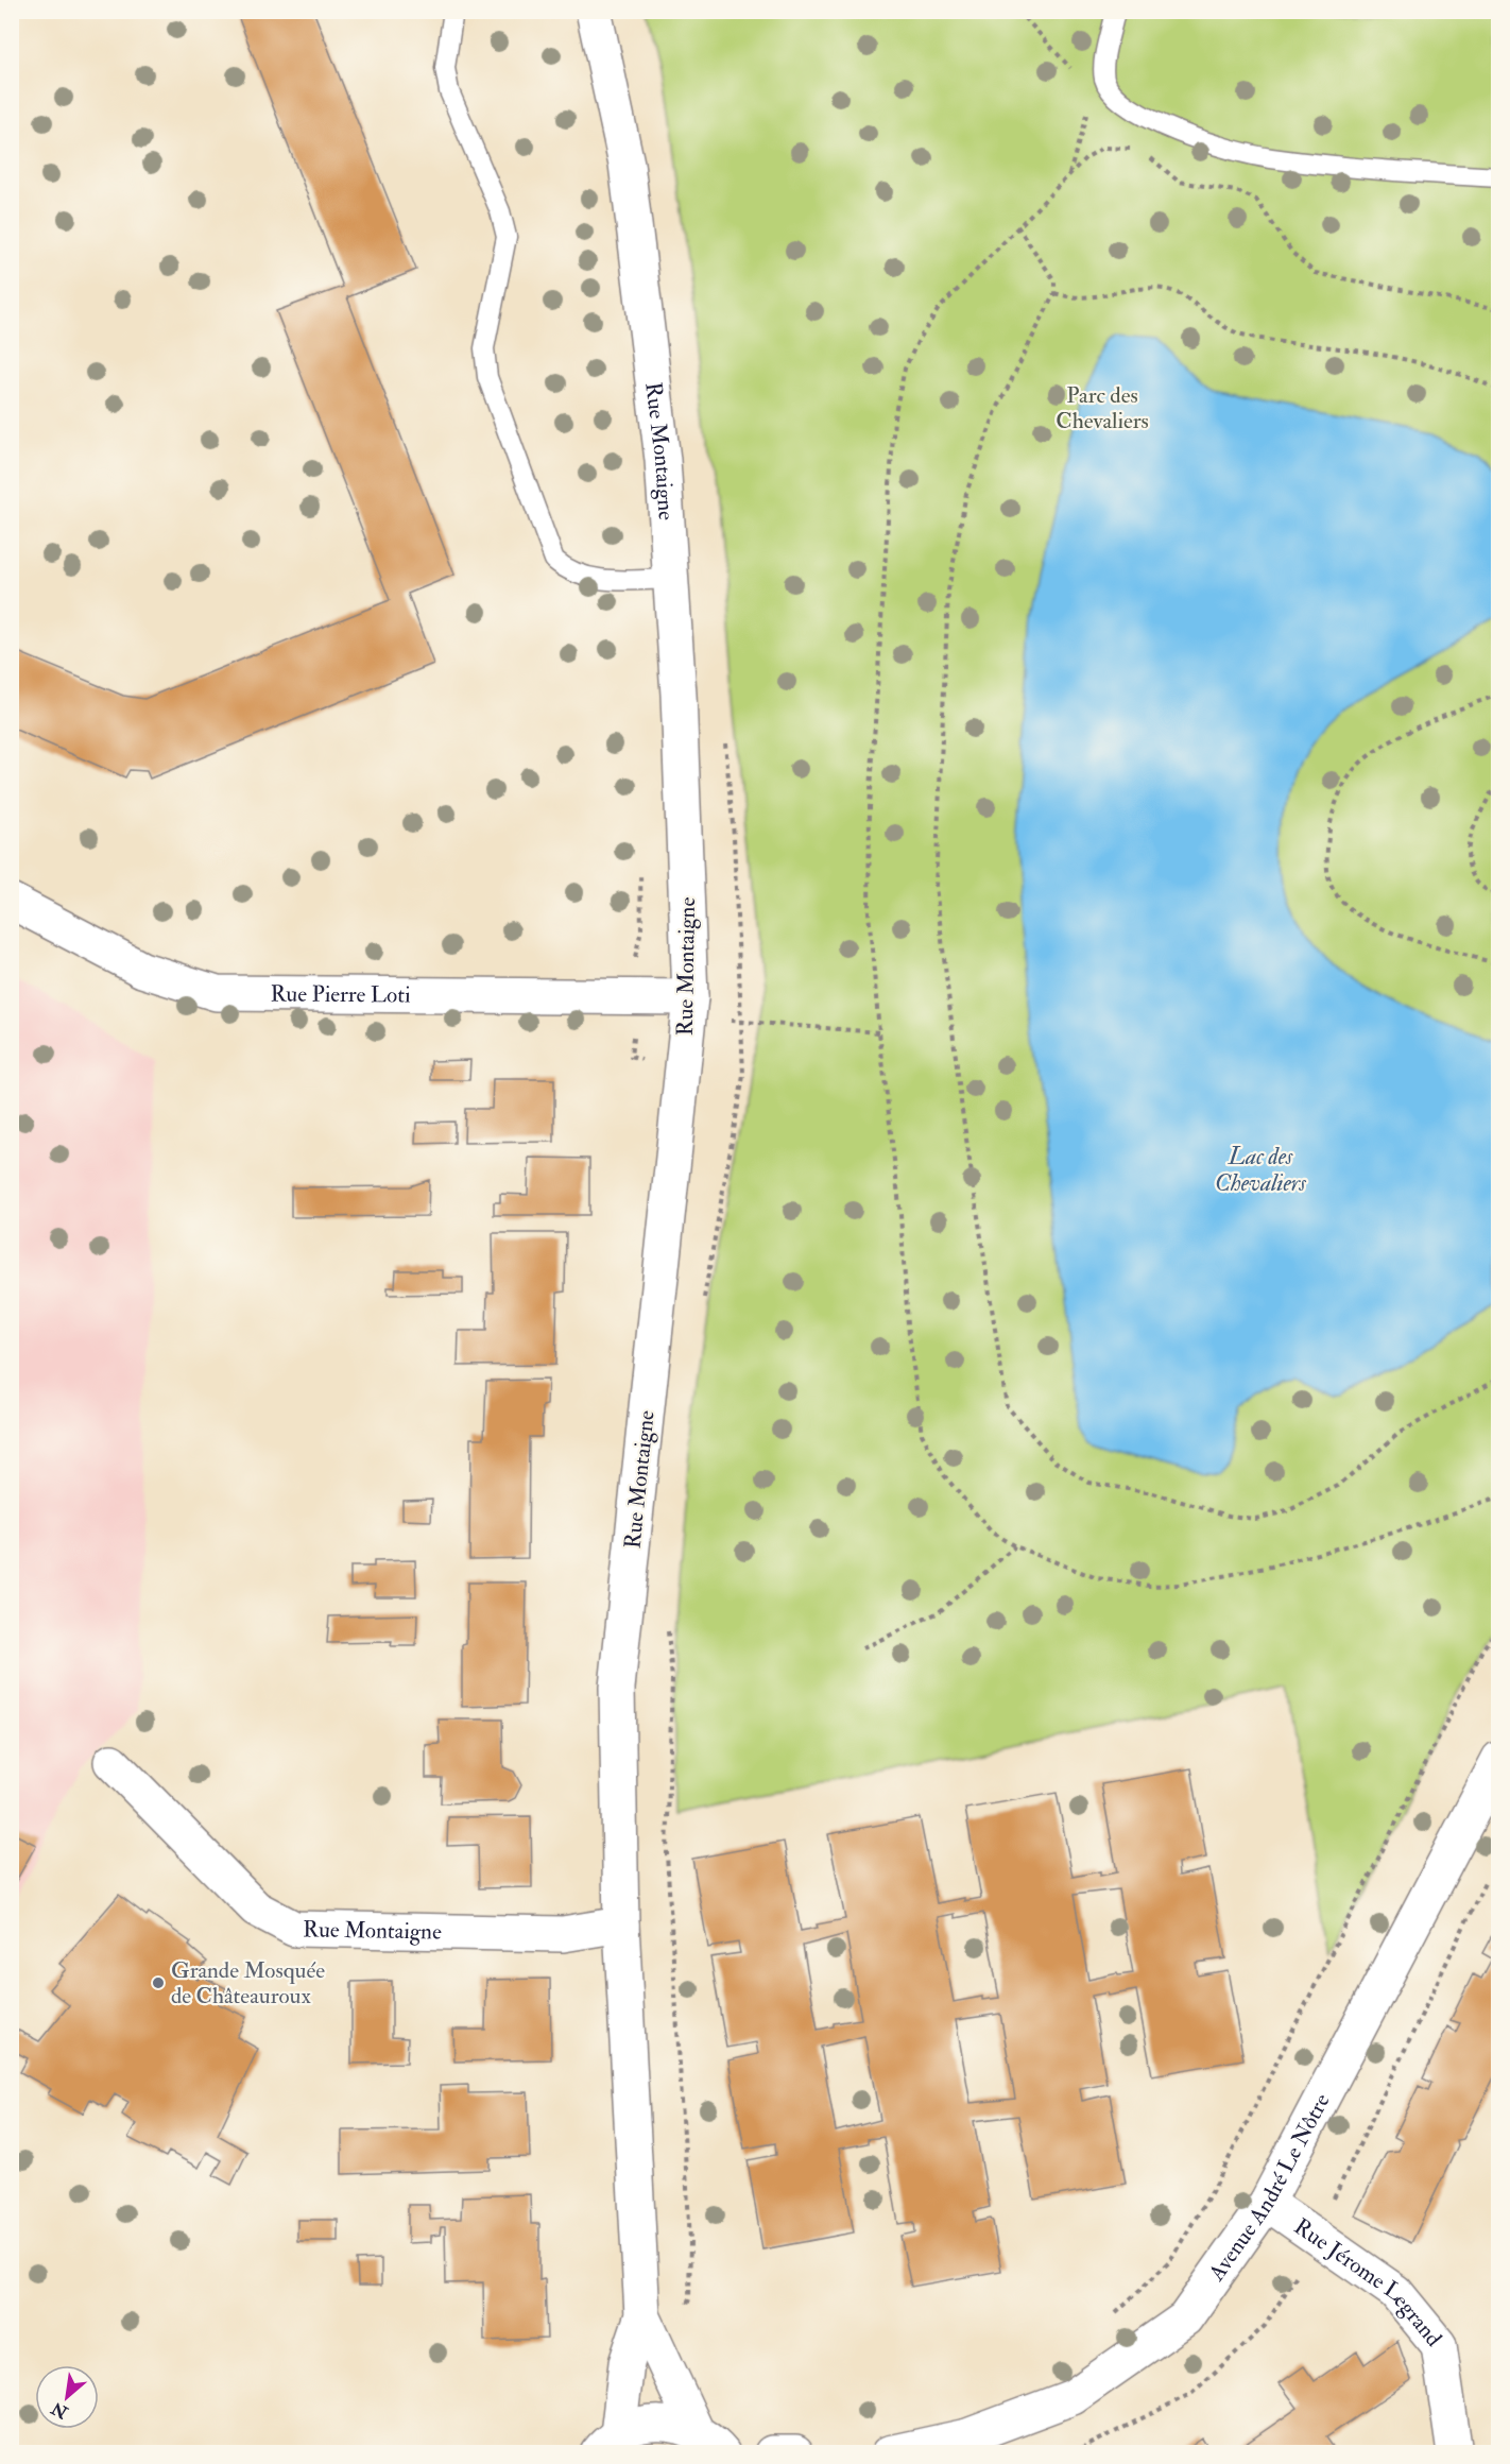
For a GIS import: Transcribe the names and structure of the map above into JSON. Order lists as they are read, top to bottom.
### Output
{
  "streets": {
    "street": [
      "Rue Montaigne",
      "Rue Pierre Loti",
      "Avenue André Le Nôtre",
      "Rue Jérome Legrand"
    ]
  },
  "crossings": [
    ["Rue Montaigne", "Rue Pierre Loti"],
    ["Avenue André Le Nôtre", "Rue Jérome Legrand"]
  ],
  "water": ["Lac des Chevaliers"],
  "parks": ["Parc des Chevaliers"],
  "places": ["Grande Mosquée de Châteauroux"],
  "north": "bottom left"
}
